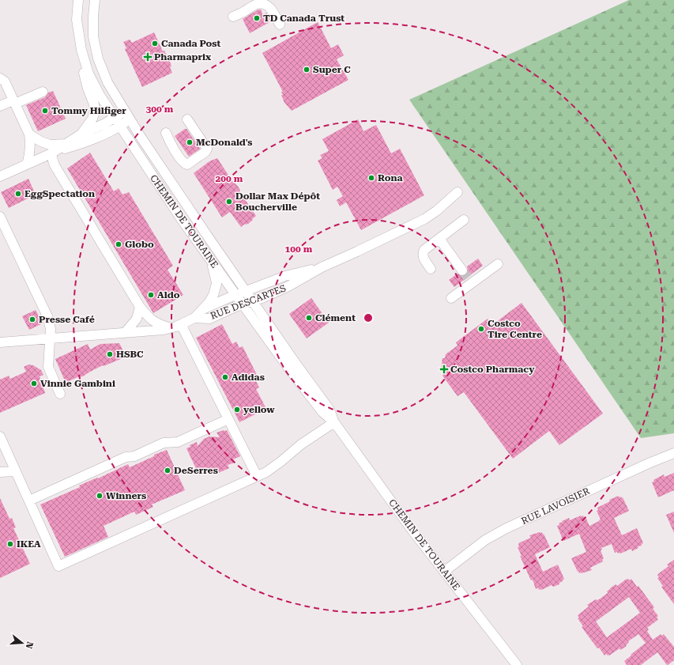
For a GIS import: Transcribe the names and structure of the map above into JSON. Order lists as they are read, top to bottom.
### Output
{
  "streets": {
    "street": ["CHEMIN DE TOURAINE", "RUE DESCARTES", "RUE LAVOISIER"]
  },
  "crossings": [
    ["CHEMIN DE TOURAINE", "RUE DESCARTES"],
    ["CHEMIN DE TOURAINE", "RUE LAVOISIER"]
  ],
  "places": {
    "other": [
      "TD Canada Trust",
      "Canada Post",
      "Super C",
      "Tommy Hilfiger",
      "McDonald's",
      "Rona",
      "EggSpectation",
      "Dollar Max Dépôt Boucherville",
      "Globo",
      "Aldo",
      "Clément",
      "Presse Café",
      "Costco Tire Centre",
      "HSBC",
      "Adidas",
      "Vinnie Gambini",
      "yellow",
      "DeSerres",
      "Winners",
      "IKEA"
    ],
    "health": ["Pharmaprix", "Costco Pharmacy"]
  },
  "north": "right",
  "rings": ["300 m", "200 m", "100 m"]
}
